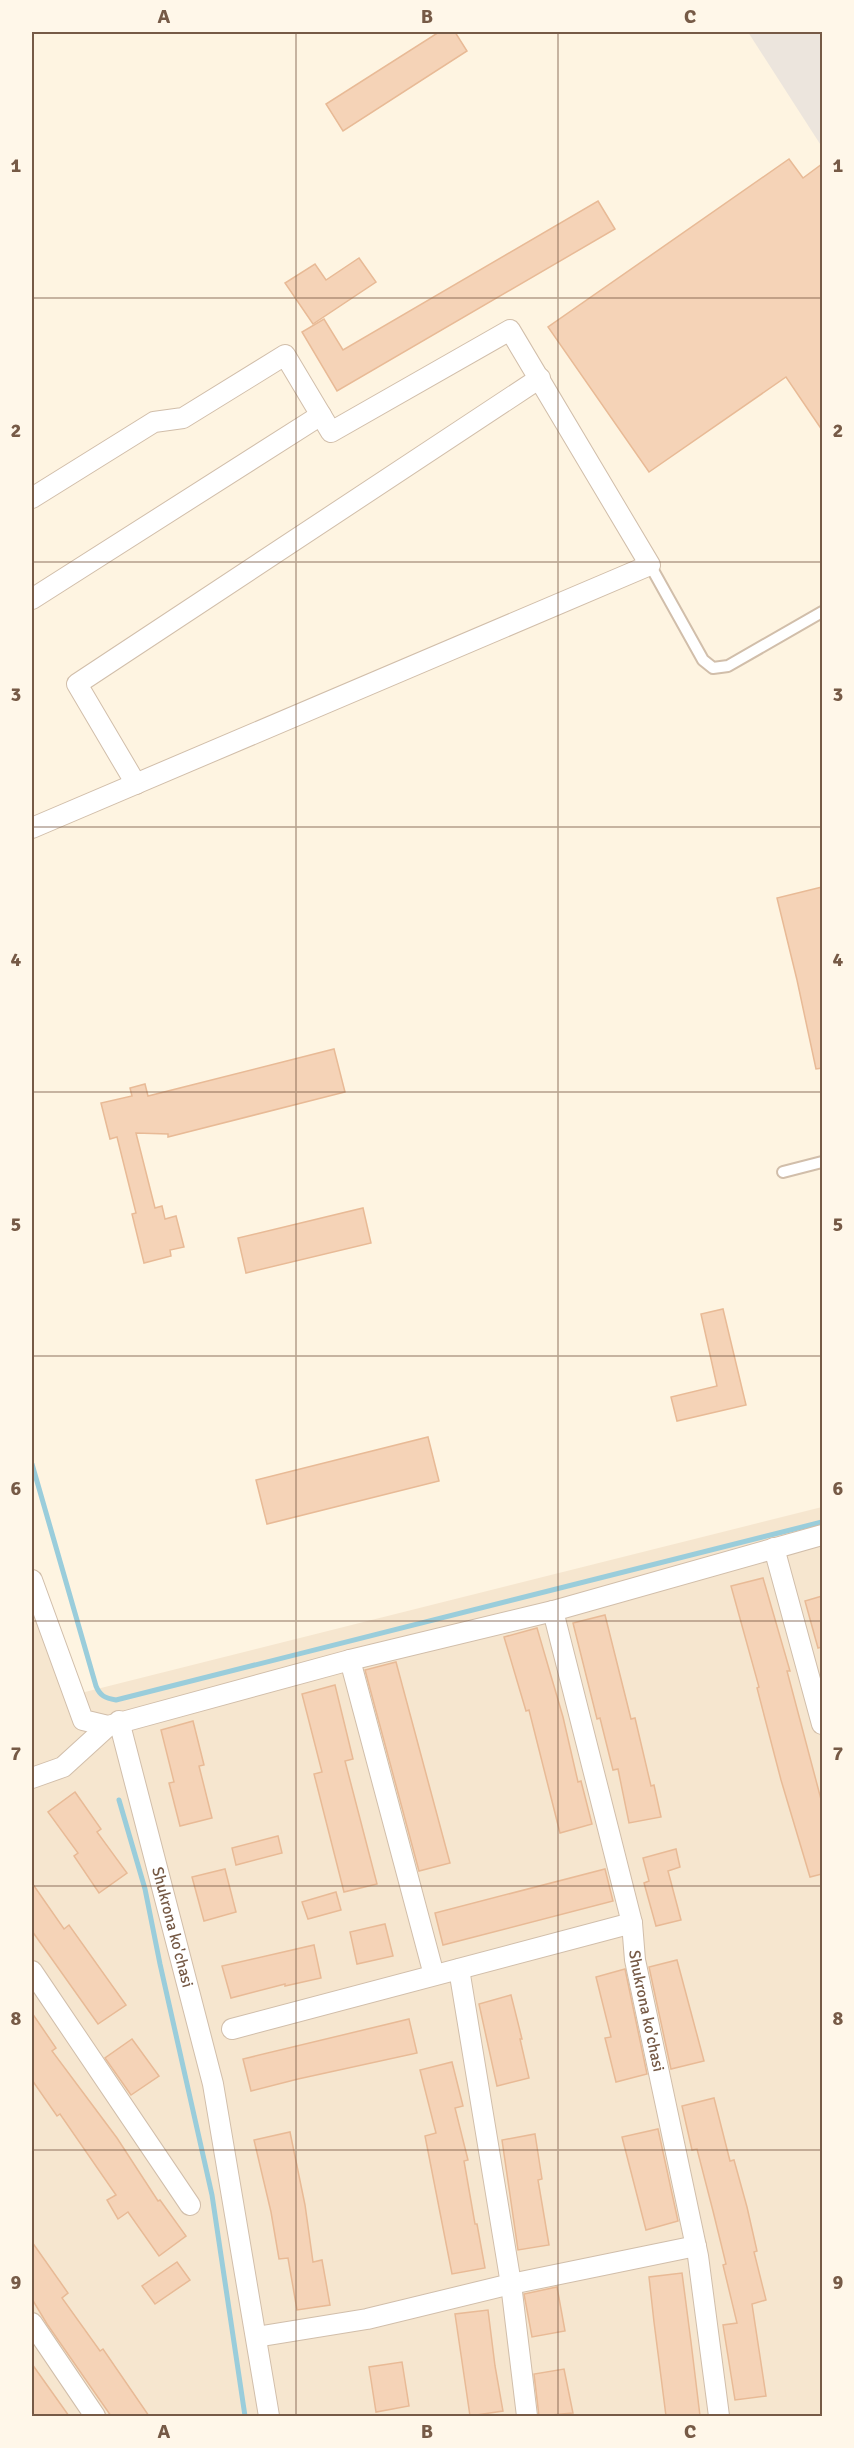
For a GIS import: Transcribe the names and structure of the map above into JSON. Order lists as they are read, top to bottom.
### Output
{
  "streets": {
    "street": ["Shukrona ko'chasi"]
  },
  "grid": {
    "columns": ["A", "B", "C"],
    "rows": [
      "1",
      "2",
      "3",
      "4",
      "5",
      "6",
      "7",
      "8",
      "9"
    ]
  }
}
